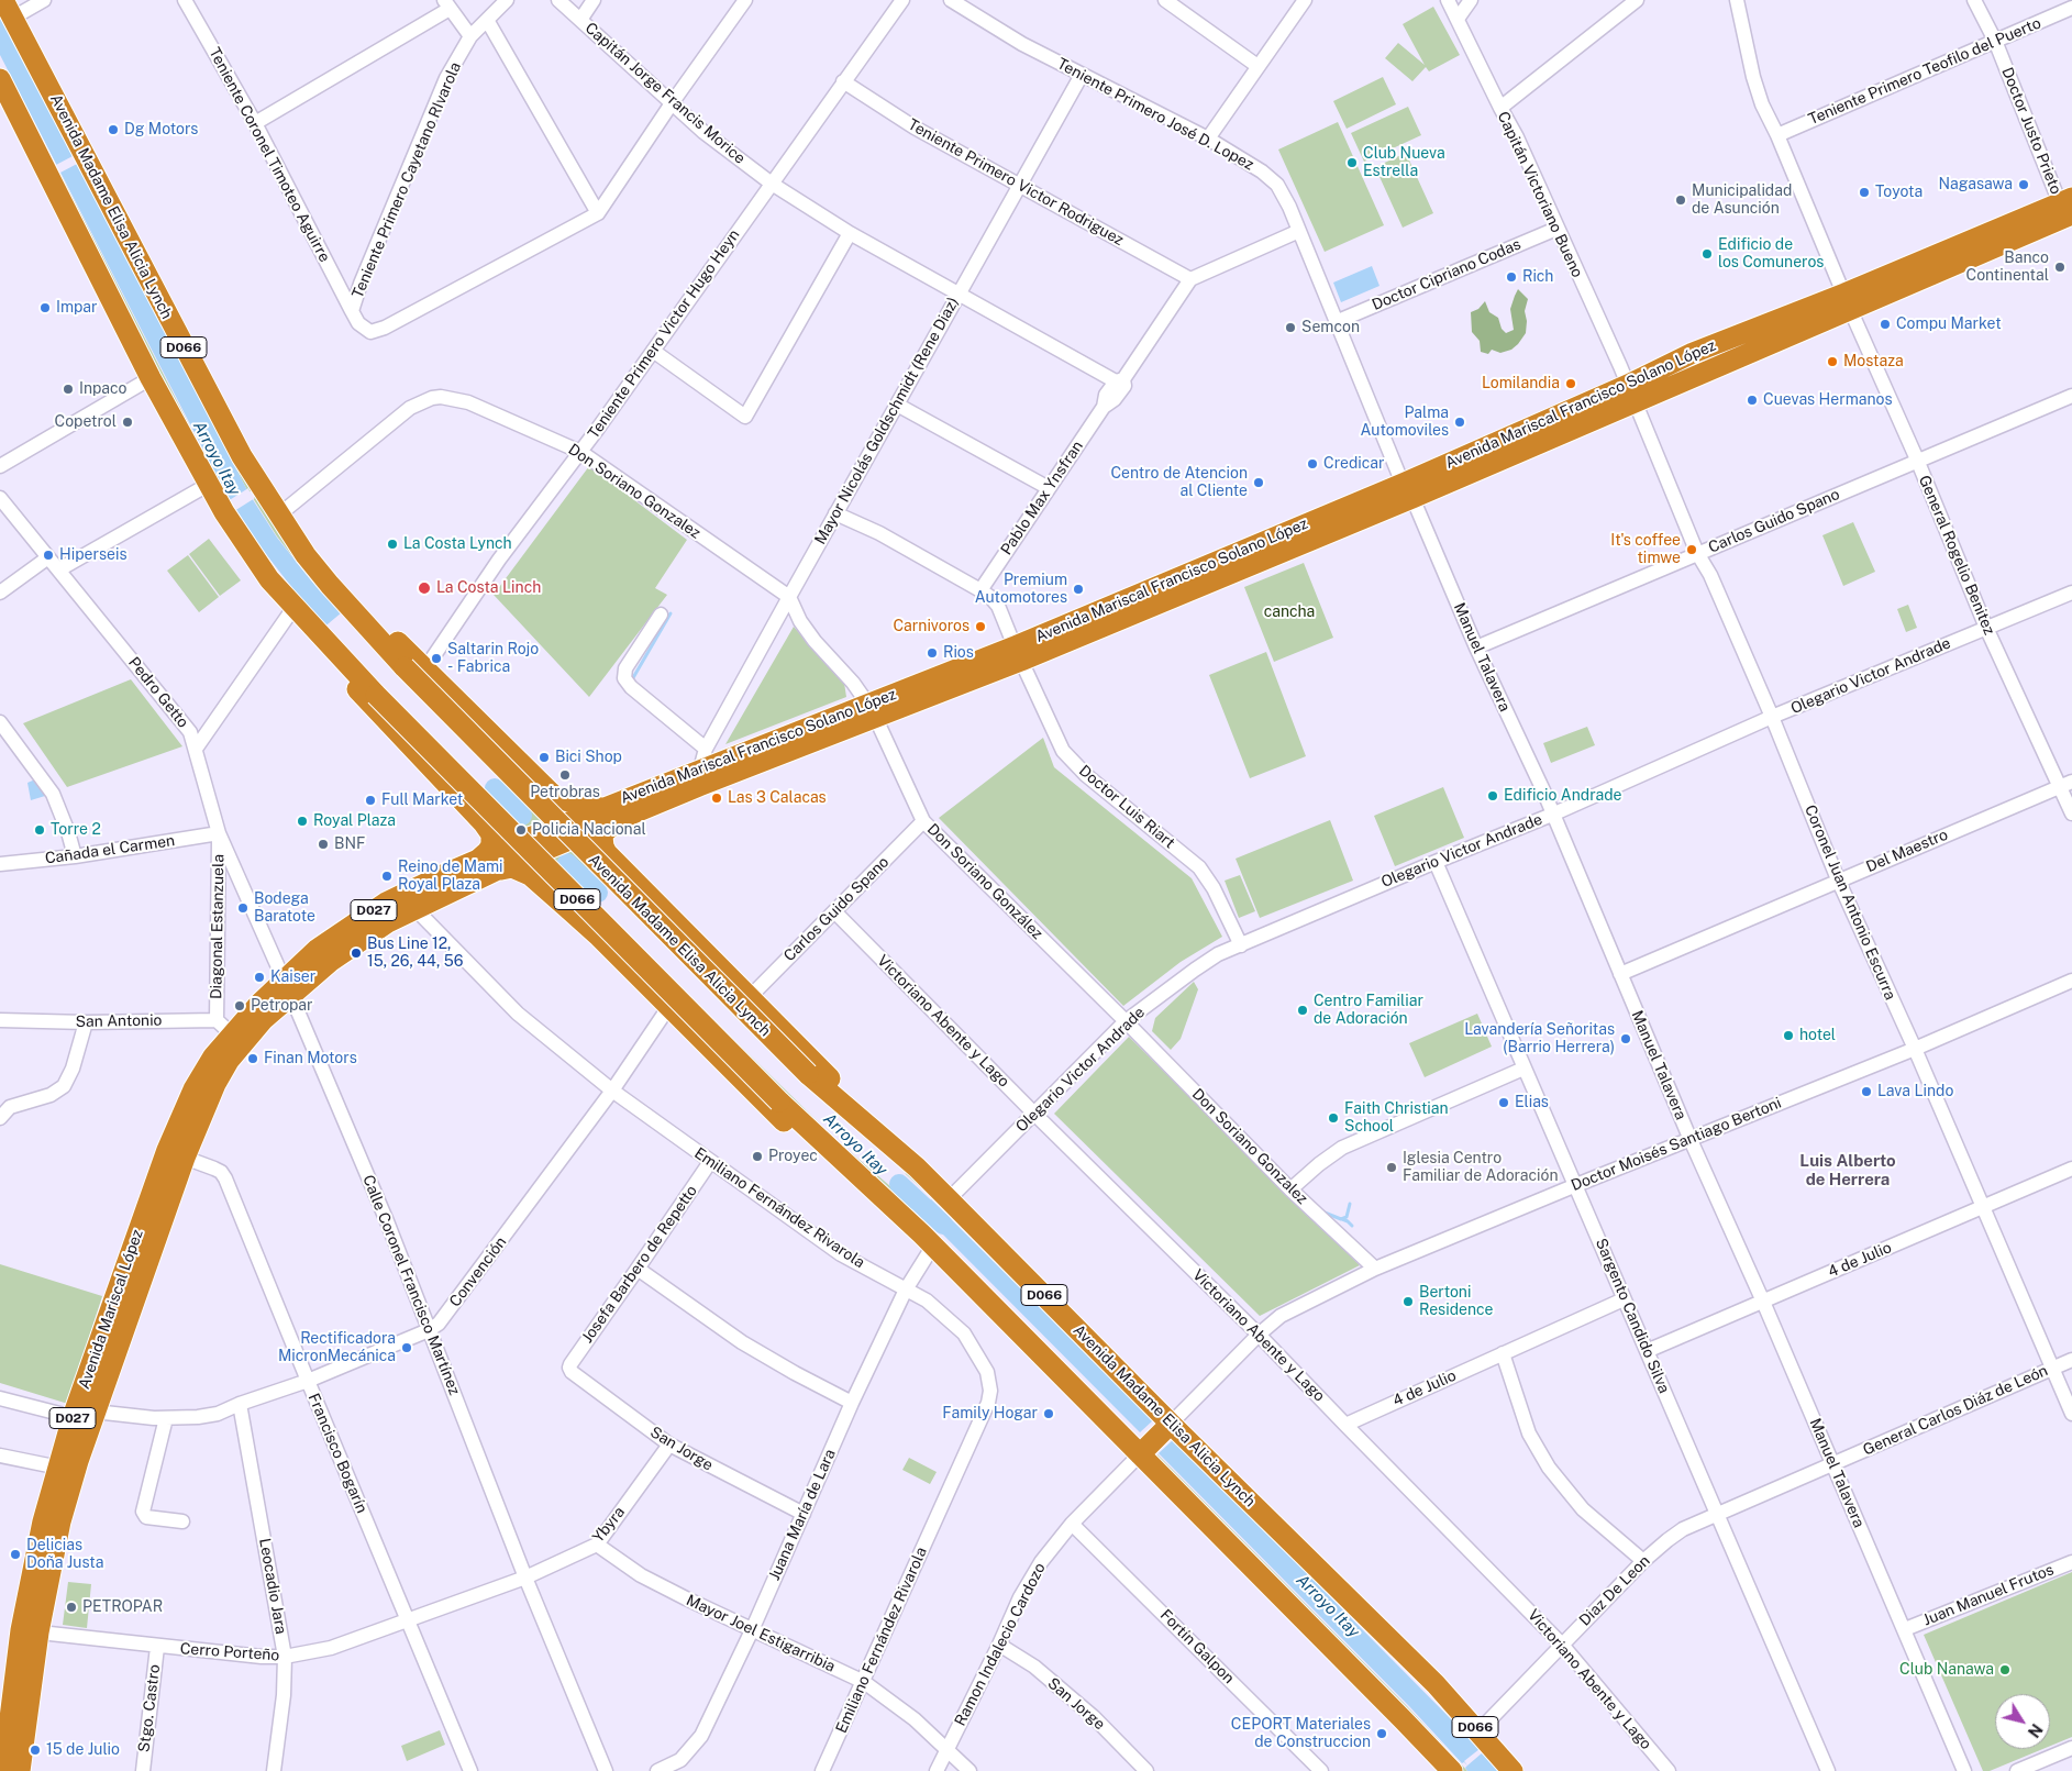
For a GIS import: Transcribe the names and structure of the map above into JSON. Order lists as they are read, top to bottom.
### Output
{
  "streets": {
    "highway": [
      "Avenida Madame Elisa Alicia Lynch",
      "D066",
      "Avenida Mariscal Francisco Solano López",
      "D027",
      "Avenida Mariscal López",
      "Ramon Indalecio Cardozo"
    ],
    "street": [
      "Teniente Primero Teofilo del Puerto",
      "Capitán Jorge Francis Morice",
      "Teniente Primero José D. Lopez",
      "Doctor Justo Prieto",
      "Teniente Coronel Timoteo Aguirre",
      "Teniente Primero Cayetano RIvarola",
      "Teniente Primero Victor Rodriguez",
      "Capitán Victoriano Bueno",
      "Doctor Cipriano Codas",
      "Teniente Primero Victor Hugo Heyn",
      "Mayor Nicolás Goldschmidt (Rene Diaz)",
      "Don Soriano Gonzalez",
      "Pablo Max Ynsfran",
      "Carlos Guido Spano",
      "General Rogelio Benitez",
      "Manuel Talavera",
      "Olegario Victor Andrade",
      "Pedro Getto",
      "Doctor Luis Riart",
      "Cañada el Carmen",
      "Del Maestro",
      "Don Soriano González",
      "Coronel Juan Antonio Escurra",
      "Diagonal Estanzuela",
      "San Antonio",
      "Victoriano Abente y Lago",
      "Doctor Moisés Santiago Bertoni",
      "Emiliano Fernández Rivarola",
      "4 de Julio",
      "Josefa Barbero de Repetto",
      "Convención",
      "Calle Coronel Francisco Martínez",
      "Sargento Candido Silva",
      "General Carlos Diáz de León",
      "San Jorge",
      "Francisco Bogarín",
      "Juana María de Lara",
      "Ybyra",
      "Leocadio Jara",
      "Diaz De Leon",
      "Juan Manuel Frutos",
      "Mayor Joel Estigarribia",
      "Fortín Galpon",
      "Cerro Porteño",
      "Stgo. Castro"
    ]
  },
  "crossings": [
    ["Teniente Primero Teofilo del Puerto", "Doctor Justo Prieto"],
    ["Teniente Primero Teofilo del Puerto", "General Rogelio Benitez"],
    ["Capitán Jorge Francis Morice", "Teniente Primero Victor Hugo Heyn"],
    ["Capitán Jorge Francis Morice", "Mayor Nicolás Goldschmidt (Rene Diaz)"],
    ["Capitán Jorge Francis Morice", "Pablo Max Ynsfran"],
    ["Teniente Primero José D. Lopez", "Doctor Cipriano Codas"],
    ["Teniente Primero José D. Lopez", "Avenida Mariscal Francisco Solano López"],
    ["Teniente Primero José D. Lopez", "Mayor Nicolás Goldschmidt (Rene Diaz)"],
    ["Teniente Primero José D. Lopez", "Manuel Talavera"],
    ["Doctor Justo Prieto", "Avenida Mariscal Francisco Solano López"],
    ["Teniente Coronel Timoteo Aguirre", "Teniente Primero Cayetano RIvarola"],
    ["Teniente Primero Victor Rodriguez", "Teniente Primero Victor Hugo Heyn"],
    ["Teniente Primero Victor Rodriguez", "Mayor Nicolás Goldschmidt (Rene Diaz)"],
    ["Capitán Victoriano Bueno", "Doctor Cipriano Codas"],
    ["Capitán Victoriano Bueno", "Avenida Mariscal Francisco Solano López"],
    ["Capitán Victoriano Bueno", "Coronel Juan Antonio Escurra"],
    ["Avenida Madame Elisa Alicia Lynch", "Don Soriano Gonzalez"],
    ["Avenida Madame Elisa Alicia Lynch", "Olegario Victor Andrade"],
    ["Avenida Madame Elisa Alicia Lynch", "Doctor Moisés Santiago Bertoni"],
    ["Avenida Madame Elisa Alicia Lynch", "Diaz De Leon"],
    ["Avenida Madame Elisa Alicia Lynch", "Ramon Indalecio Cardozo"],
    ["Teniente Primero Victor Hugo Heyn", "Don Soriano Gonzalez"],
    ["D066", "Juana María de Lara"],
    ["D066", "Ramon Indalecio Cardozo"],
    ["Avenida Mariscal Francisco Solano López", "Mayor Nicolás Goldschmidt (Rene Diaz)"],
    ["Avenida Mariscal Francisco Solano López", "General Rogelio Benitez"],
    ["Avenida Mariscal Francisco Solano López", "Manuel Talavera"],
    ["Avenida Mariscal Francisco Solano López", "Pedro Getto"],
    ["Avenida Mariscal Francisco Solano López", "Doctor Luis Riart"],
    ["Avenida Mariscal Francisco Solano López", "Don Soriano González"],
    ["Avenida Mariscal Francisco Solano López", "Coronel Juan Antonio Escurra"],
    ["Avenida Mariscal Francisco Solano López", "Emiliano Fernández Rivarola"],
    ["Avenida Mariscal Francisco Solano López", "Calle Coronel Francisco Martínez"],
    ["Avenida Mariscal Francisco Solano López", "Avenida Mariscal López"],
    ["Mayor Nicolás Goldschmidt (Rene Diaz)", "Don Soriano Gonzalez"],
    ["Mayor Nicolás Goldschmidt (Rene Diaz)", "Doctor Luis Riart"],
    ["Don Soriano Gonzalez", "Olegario Victor Andrade"],
    ["Don Soriano Gonzalez", "Don Soriano González"],
    ["Don Soriano Gonzalez", "Doctor Moisés Santiago Bertoni"],
    ["Pablo Max Ynsfran", "Doctor Luis Riart"],
    ["Carlos Guido Spano", "General Rogelio Benitez"],
    ["Carlos Guido Spano", "Manuel Talavera"],
    ["Carlos Guido Spano", "Don Soriano González"],
    ["Carlos Guido Spano", "Coronel Juan Antonio Escurra"],
    ["Carlos Guido Spano", "Victoriano Abente y Lago"],
    ["General Rogelio Benitez", "Olegario Victor Andrade"],
    ["General Rogelio Benitez", "Del Maestro"],
    ["Manuel Talavera", "Olegario Victor Andrade"],
    ["Manuel Talavera", "Del Maestro"],
    ["Manuel Talavera", "Doctor Moisés Santiago Bertoni"],
    ["Manuel Talavera", "4 de Julio"],
    ["Manuel Talavera", "General Carlos Diáz de León"],
    ["Manuel Talavera", "Juan Manuel Frutos"],
    ["Olegario Victor Andrade", "Doctor Luis Riart"],
    ["Olegario Victor Andrade", "Don Soriano González"],
    ["Olegario Victor Andrade", "Coronel Juan Antonio Escurra"],
    ["Olegario Victor Andrade", "Victoriano Abente y Lago"],
    ["Olegario Victor Andrade", "Sargento Candido Silva"],
    ["Pedro Getto", "Cañada el Carmen"],
    ["Pedro Getto", "Diagonal Estanzuela"],
    ["Pedro Getto", "Calle Coronel Francisco Martínez"],
    ["Pedro Getto", "Avenida Mariscal López"],
    ["Cañada el Carmen", "Diagonal Estanzuela"],
    ["Del Maestro", "Coronel Juan Antonio Escurra"],
    ["Coronel Juan Antonio Escurra", "Doctor Moisés Santiago Bertoni"],
    ["Coronel Juan Antonio Escurra", "4 de Julio"],
    ["Coronel Juan Antonio Escurra", "General Carlos Diáz de León"],
    ["Diagonal Estanzuela", "San Antonio"],
    ["Victoriano Abente y Lago", "Doctor Moisés Santiago Bertoni"],
    ["Victoriano Abente y Lago", "4 de Julio"],
    ["Victoriano Abente y Lago", "Diaz De Leon"],
    ["Doctor Moisés Santiago Bertoni", "Sargento Candido Silva"],
    ["Doctor Moisés Santiago Bertoni", "Ramon Indalecio Cardozo"],
    ["Emiliano Fernández Rivarola", "Josefa Barbero de Repetto"],
    ["Emiliano Fernández Rivarola", "Convención"],
    ["Emiliano Fernández Rivarola", "Juana María de Lara"],
    ["Emiliano Fernández Rivarola", "Mayor Joel Estigarribia"],
    ["4 de Julio", "Sargento Candido Silva"],
    ["Josefa Barbero de Repetto", "San Jorge"],
    ["Convención", "Calle Coronel Francisco Martínez"],
    ["Convención", "Avenida Mariscal López"],
    ["Convención", "Francisco Bogarín"],
    ["Convención", "Leocadio Jara"],
    ["Calle Coronel Francisco Martínez", "Avenida Mariscal López"],
    ["Calle Coronel Francisco Martínez", "Ybyra"],
    ["Calle Coronel Francisco Martínez", "Cerro Porteño"],
    ["Avenida Mariscal López", "Francisco Bogarín"],
    ["Avenida Mariscal López", "Cerro Porteño"],
    ["Sargento Candido Silva", "General Carlos Diáz de León"],
    ["Sargento Candido Silva", "Diaz De Leon"],
    ["General Carlos Diáz de León", "Diaz De Leon"],
    ["San Jorge", "Juana María de Lara"],
    ["San Jorge", "Ybyra"],
    ["San Jorge", "Ramon Indalecio Cardozo"],
    ["Francisco Bogarín", "Cerro Porteño"],
    ["Juana María de Lara", "Mayor Joel Estigarribia"],
    ["Ybyra", "Mayor Joel Estigarribia"],
    ["Ybyra", "Cerro Porteño"],
    ["Leocadio Jara", "Cerro Porteño"],
    ["Mayor Joel Estigarribia", "Ramon Indalecio Cardozo"],
    ["Ramon Indalecio Cardozo", "Fortín Galpon"],
    ["Cerro Porteño", "Stgo. Castro"]
  ],
  "districts": ["Luis Alberto de Herrera"],
  "water": ["Arroyo Itay"],
  "parks": ["cancha"],
  "places": [
    "Dg Motors",
    "Club Nueva Estrella",
    "Nagasawa",
    "Toyota",
    "Municipalidad de Asunción",
    "Edificio de los Comuneros",
    "Banco Continental",
    "Rich",
    "Impar",
    "Compu Market",
    "Semcon",
    "Mostaza",
    "Lomilandia",
    "Inpaco",
    "Cuevas Hermanos",
    "Copetrol",
    "Palma Automoviles",
    "Credicar",
    "Centro de Atencion al Cliente",
    "La Costa Lynch",
    "It's coffee timwe",
    "Hiperseis",
    "La Costa Linch",
    "Premium Automotores",
    "Carnivoros",
    "Rios",
    "Saltarin Rojo - Fabrica",
    "Bici Shop",
    "Petrobras",
    "Edificio Andrade",
    "Las 3 Calacas",
    "Full Market",
    "Royal Plaza",
    "Torre 2",
    "Policia Nacional",
    "BNF",
    "Reino de Mami Royal Plaza",
    "Bodega Baratote",
    "Bus Line 12, 15, 26, 44, 56",
    "Kaiser",
    "Petropar",
    "Centro Familiar de Adoración",
    "hotel",
    "Lavandería Señoritas (Barrio Herrera)",
    "Finan Motors",
    "Lava Lindo",
    "Elias",
    "Faith Christian School",
    "Proyec",
    "Iglesia Centro Familiar de Adoración",
    "Bertoni Residence",
    "Rectificadora MicronMecánica",
    "Family Hogar",
    "Delicias Doña Justa",
    "PETROPAR",
    "Club Nanawa",
    "CEPORT Materiales de Construccion",
    "15 de Julio"
  ],
  "north": "bottom right"
}
